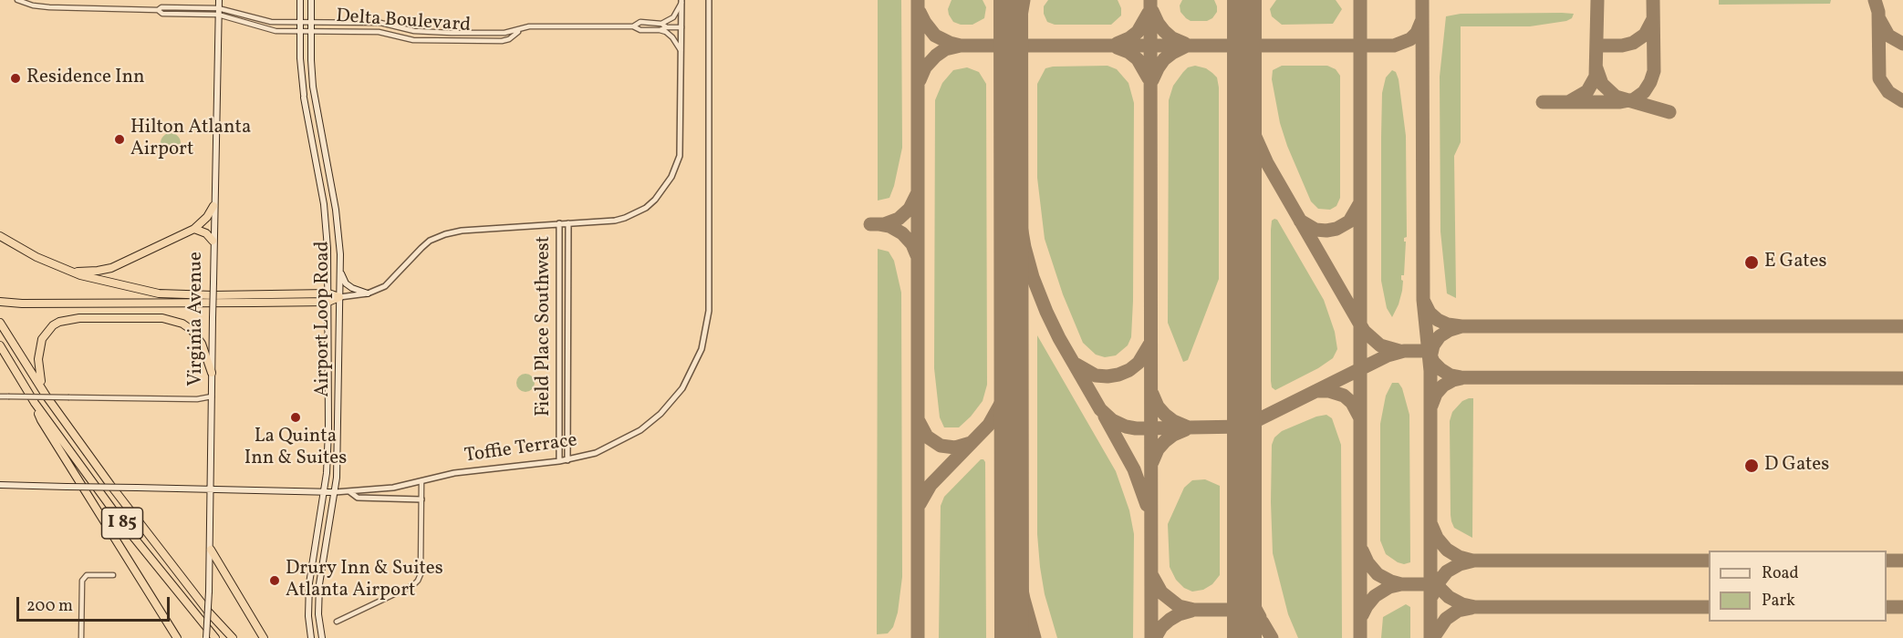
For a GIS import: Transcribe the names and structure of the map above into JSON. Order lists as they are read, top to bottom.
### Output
{
  "streets": {
    "highway": ["I 85"],
    "main road": ["Virginia Avenue", "Airport Loop Road", "Toffie Terrace"],
    "street": ["Delta Boulevard", "Field Place Southwest"]
  },
  "crossings": [
    ["Delta Boulevard", "Virginia Avenue"],
    ["Delta Boulevard", "Airport Loop Road"],
    ["Virginia Avenue", "Toffie Terrace"],
    ["Airport Loop Road", "Toffie Terrace"],
    ["Field Place Southwest", "Toffie Terrace"]
  ],
  "places": [
    "Residence Inn",
    "Hilton Atlanta Airport",
    "E Gates",
    "La Quinta Inn & Suites",
    "D Gates",
    "Drury Inn & Suites Atlanta Airport"
  ],
  "legend": ["Road", "Park"],
  "scale_bar": "200 m"
}
